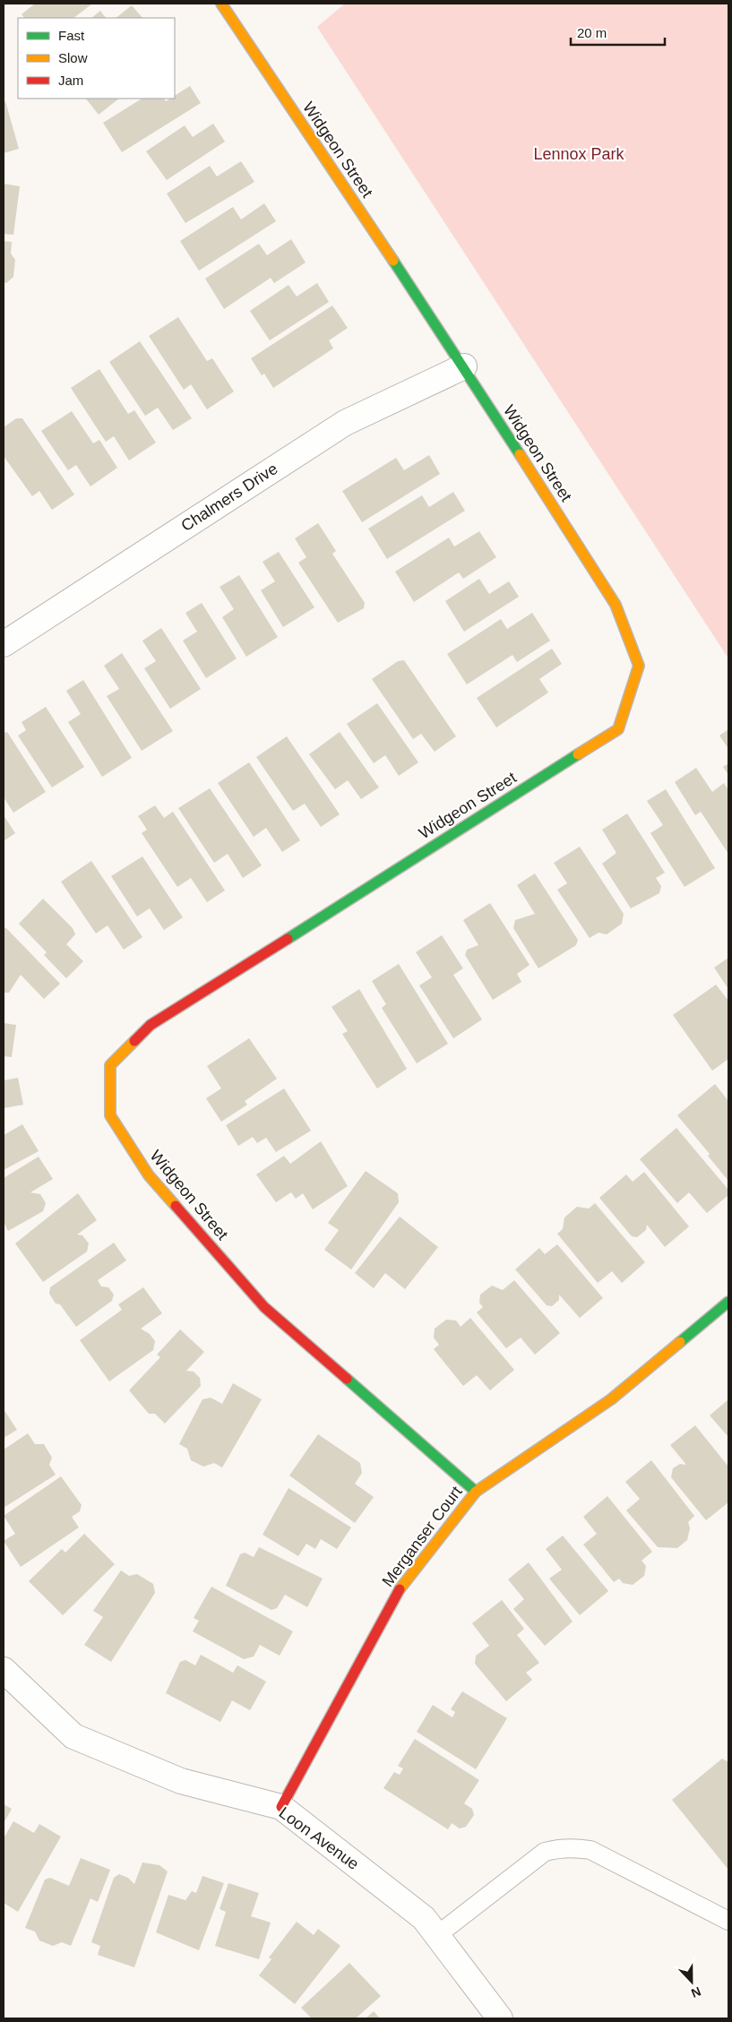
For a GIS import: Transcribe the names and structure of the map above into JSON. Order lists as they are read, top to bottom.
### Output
{
  "streets": {
    "street": [
      "Widgeon Street",
      "Chalmers Drive",
      "Merganser Court",
      "Loon Avenue"
    ]
  },
  "crossings": [
    ["Widgeon Street", "Chalmers Drive"],
    ["Widgeon Street", "Merganser Court"],
    ["Merganser Court", "Loon Avenue"]
  ],
  "parks": ["Lennox Park"],
  "legend": ["Fast", "Slow", "Jam"],
  "scale_bar": "20 m",
  "north": "bottom"
}
